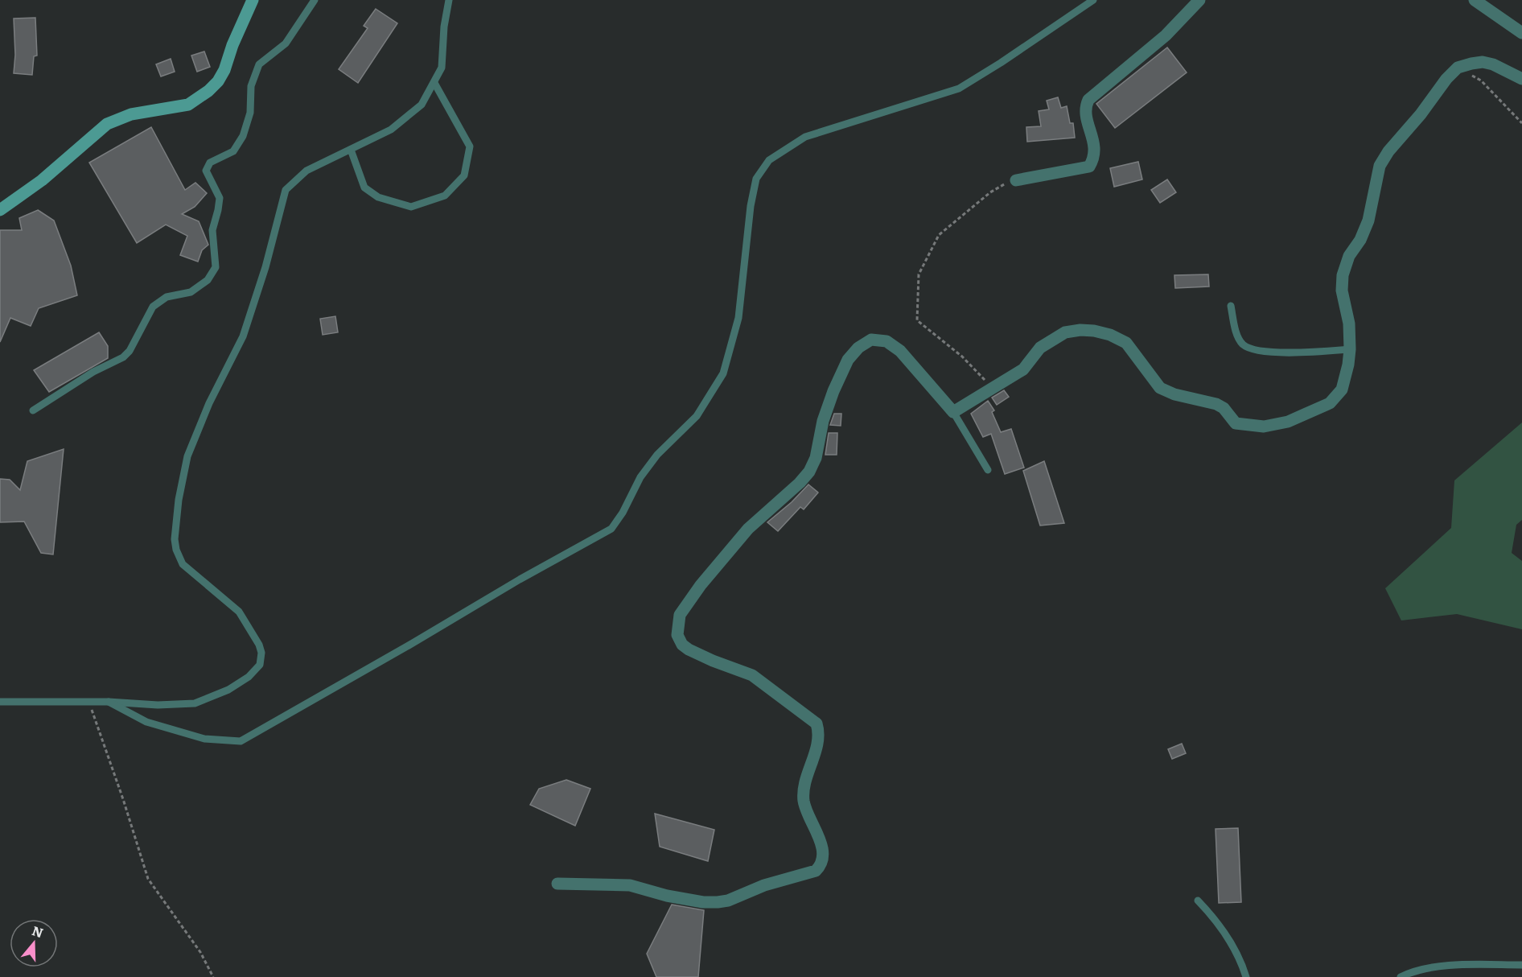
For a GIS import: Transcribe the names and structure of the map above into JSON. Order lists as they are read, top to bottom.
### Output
{
  "north": "top"
}
